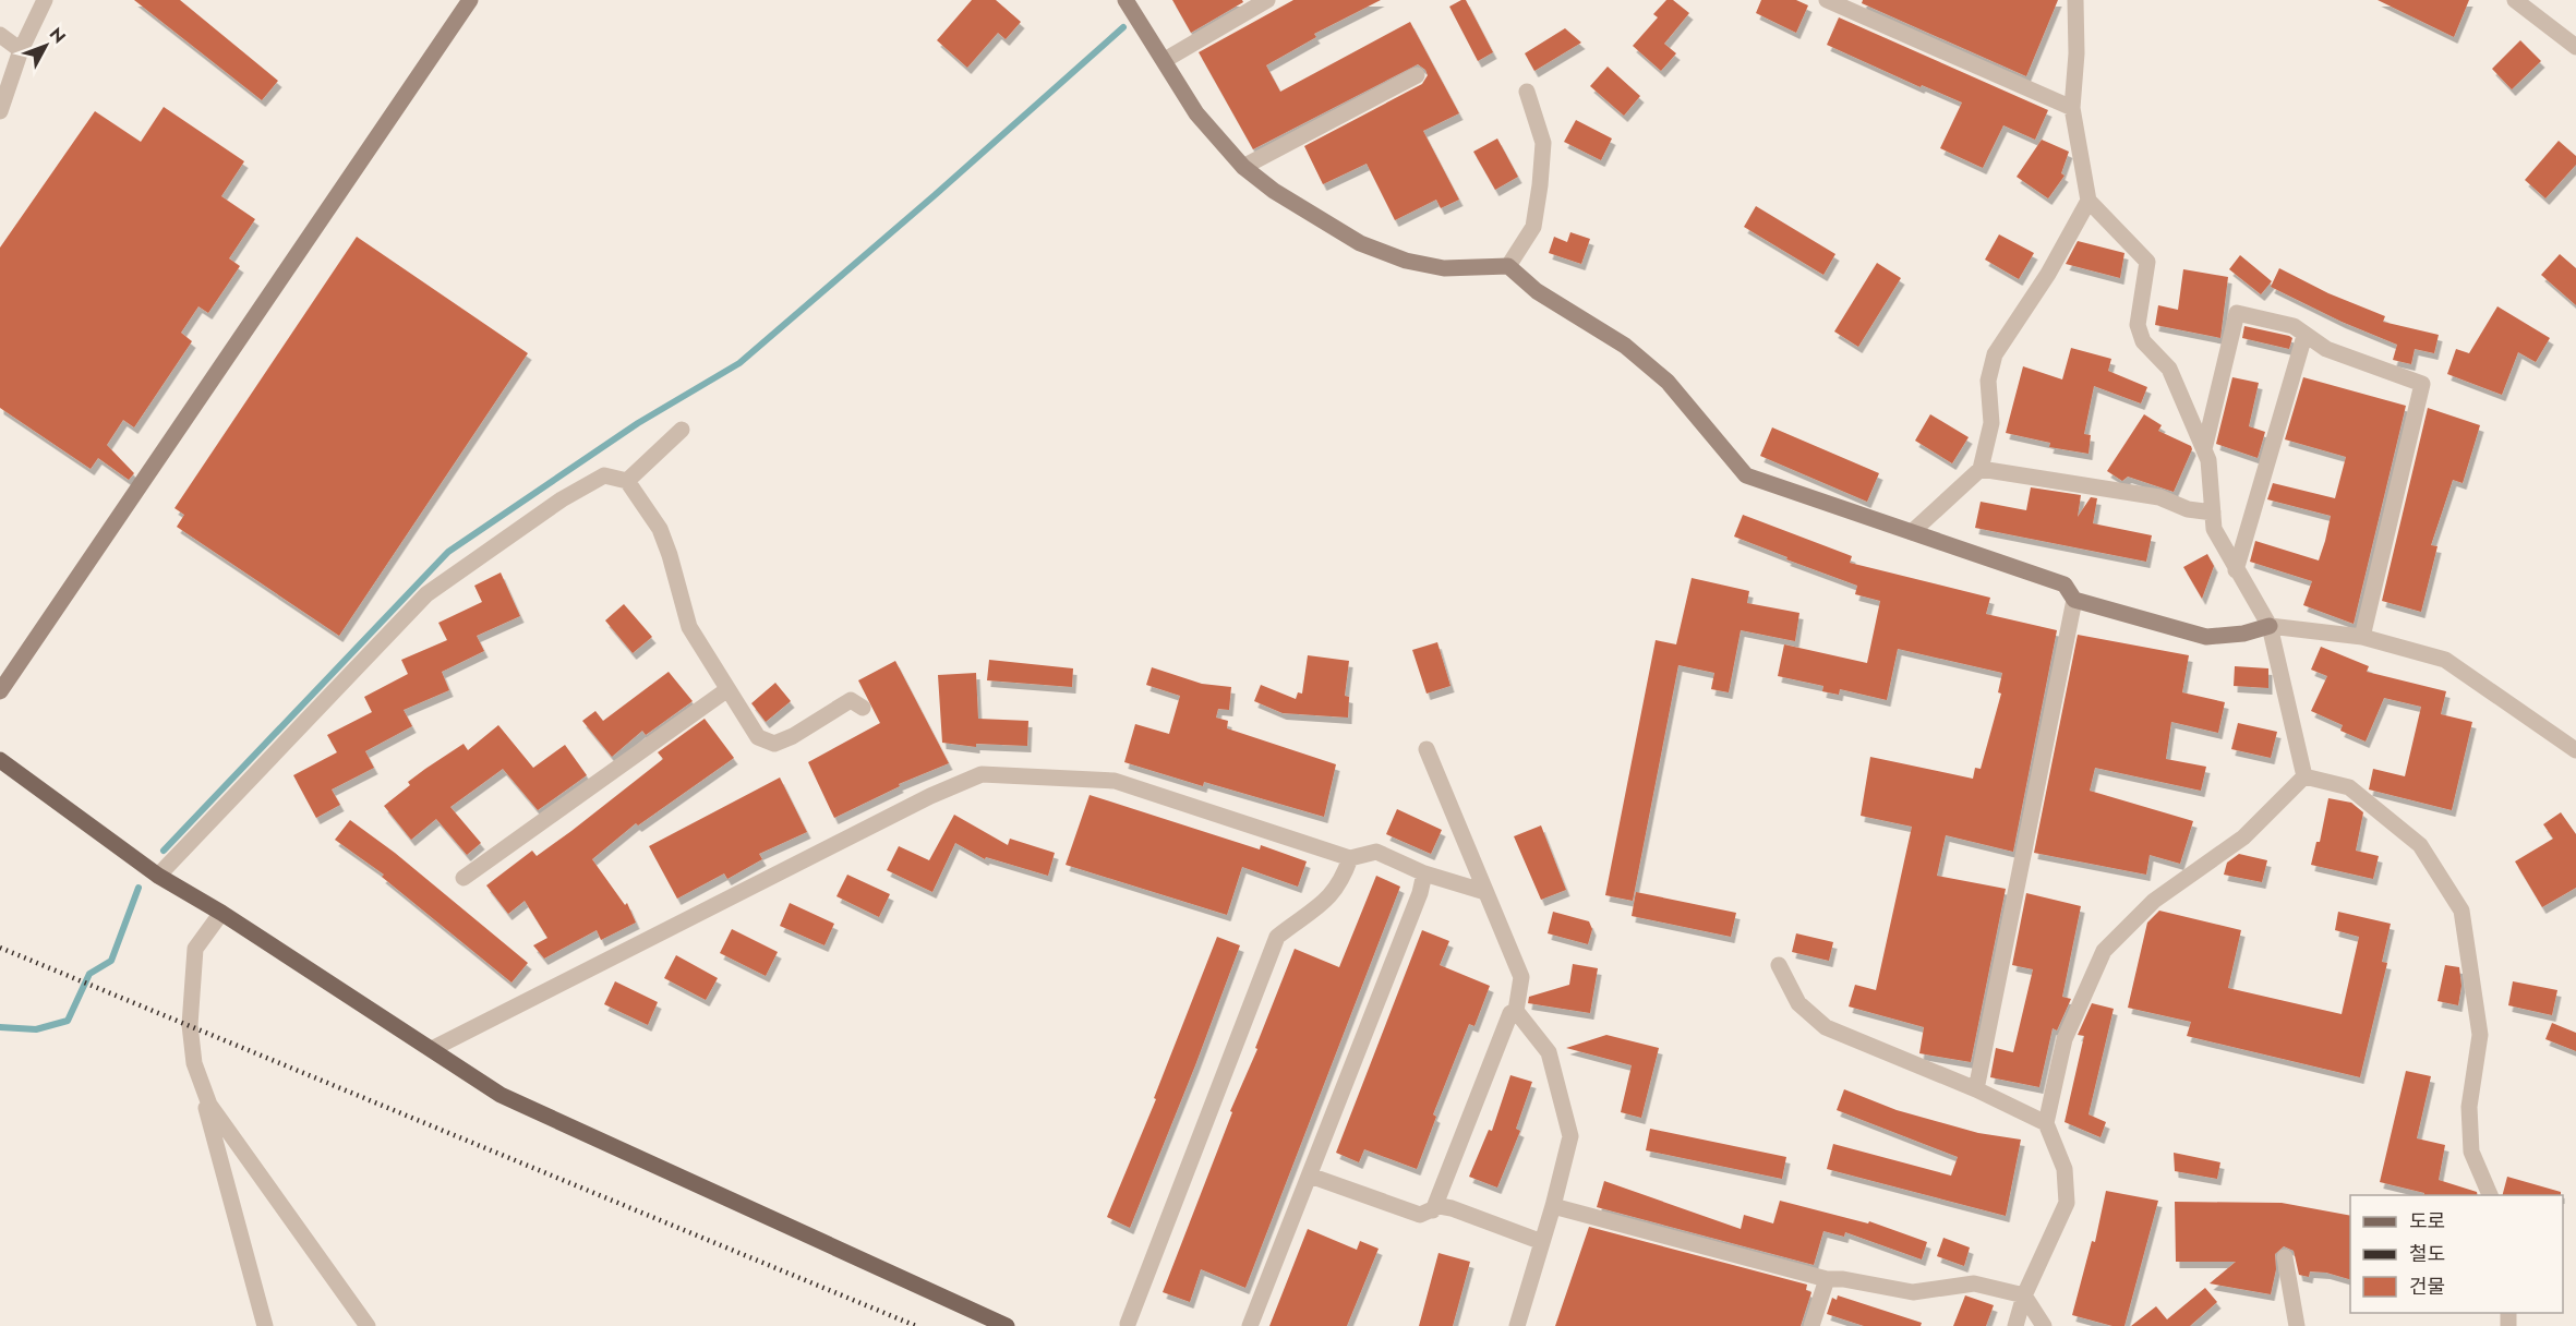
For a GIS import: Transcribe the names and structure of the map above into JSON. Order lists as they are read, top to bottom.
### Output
{
  "legend": ["도로", "철도", "건물"],
  "north": "top right"
}
